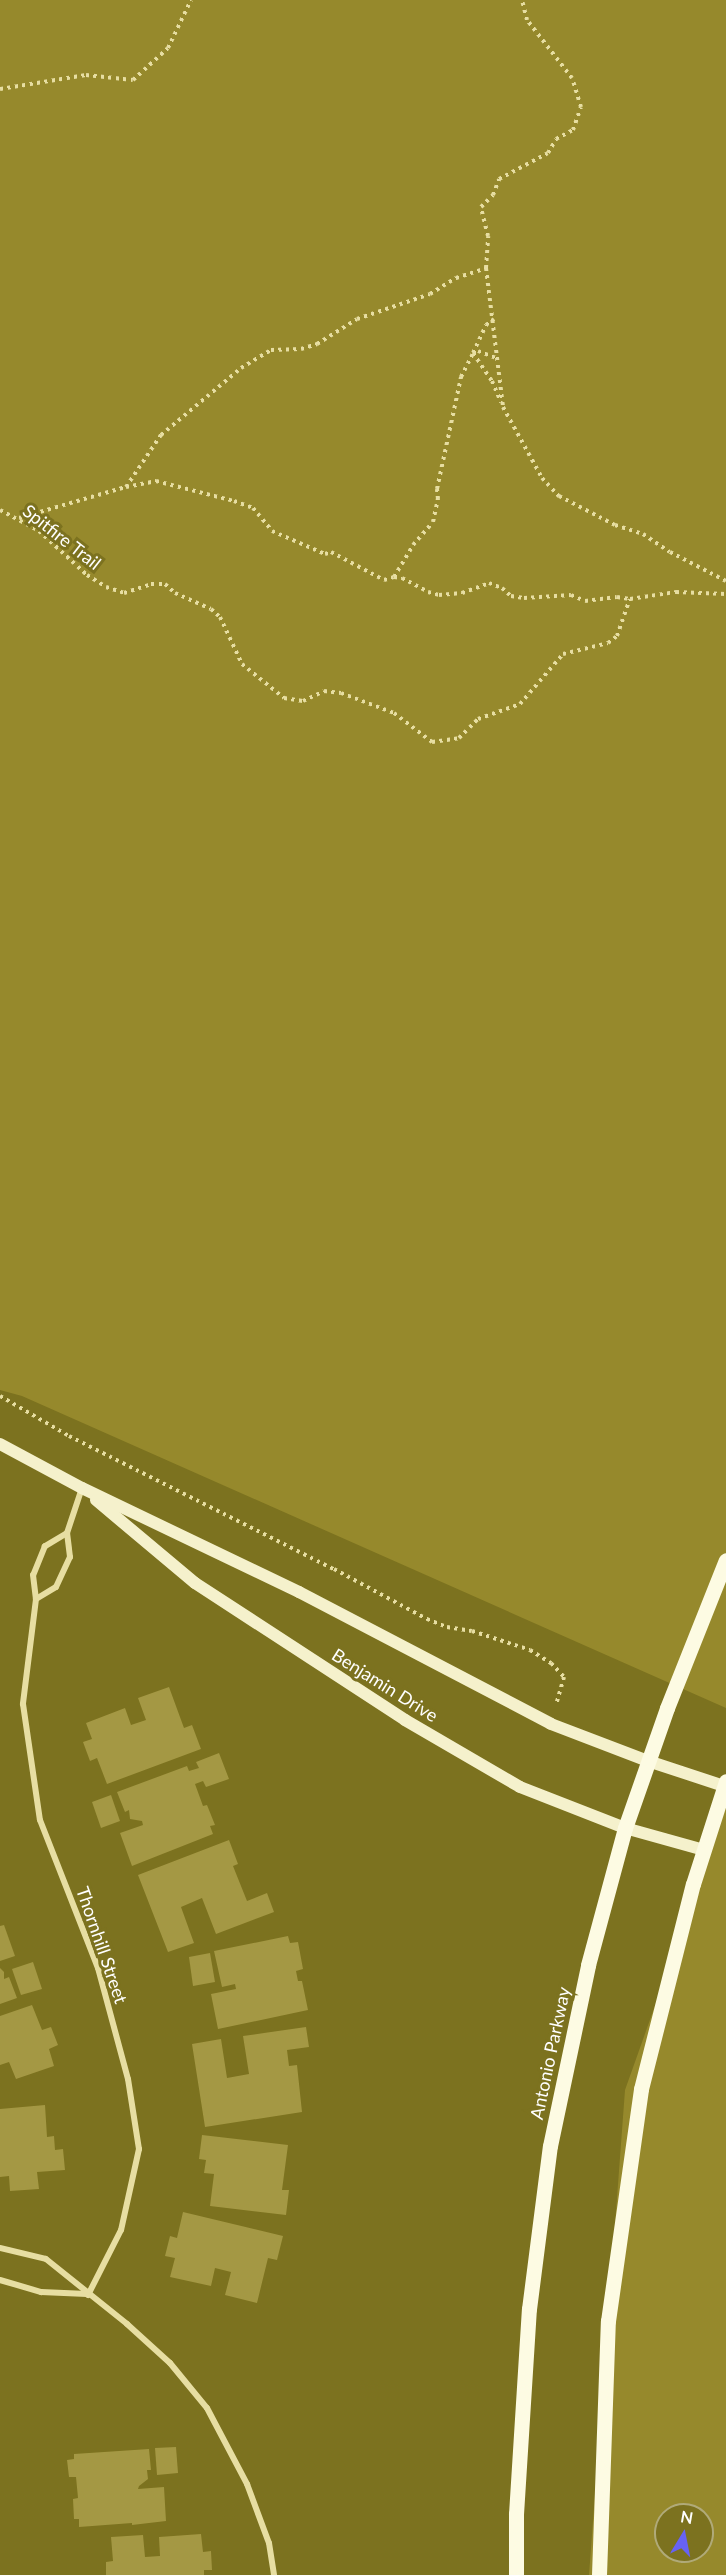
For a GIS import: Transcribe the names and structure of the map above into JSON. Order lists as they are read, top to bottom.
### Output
{
  "streets": {
    "main road": ["Benjamin Drive", "Antonio Parkway"],
    "street": ["Thornhill Street"],
    "path": ["Spitfire Trail"]
  },
  "crossings": [
    ["Benjamin Drive", "Antonio Parkway"]
  ],
  "north": "top"
}
